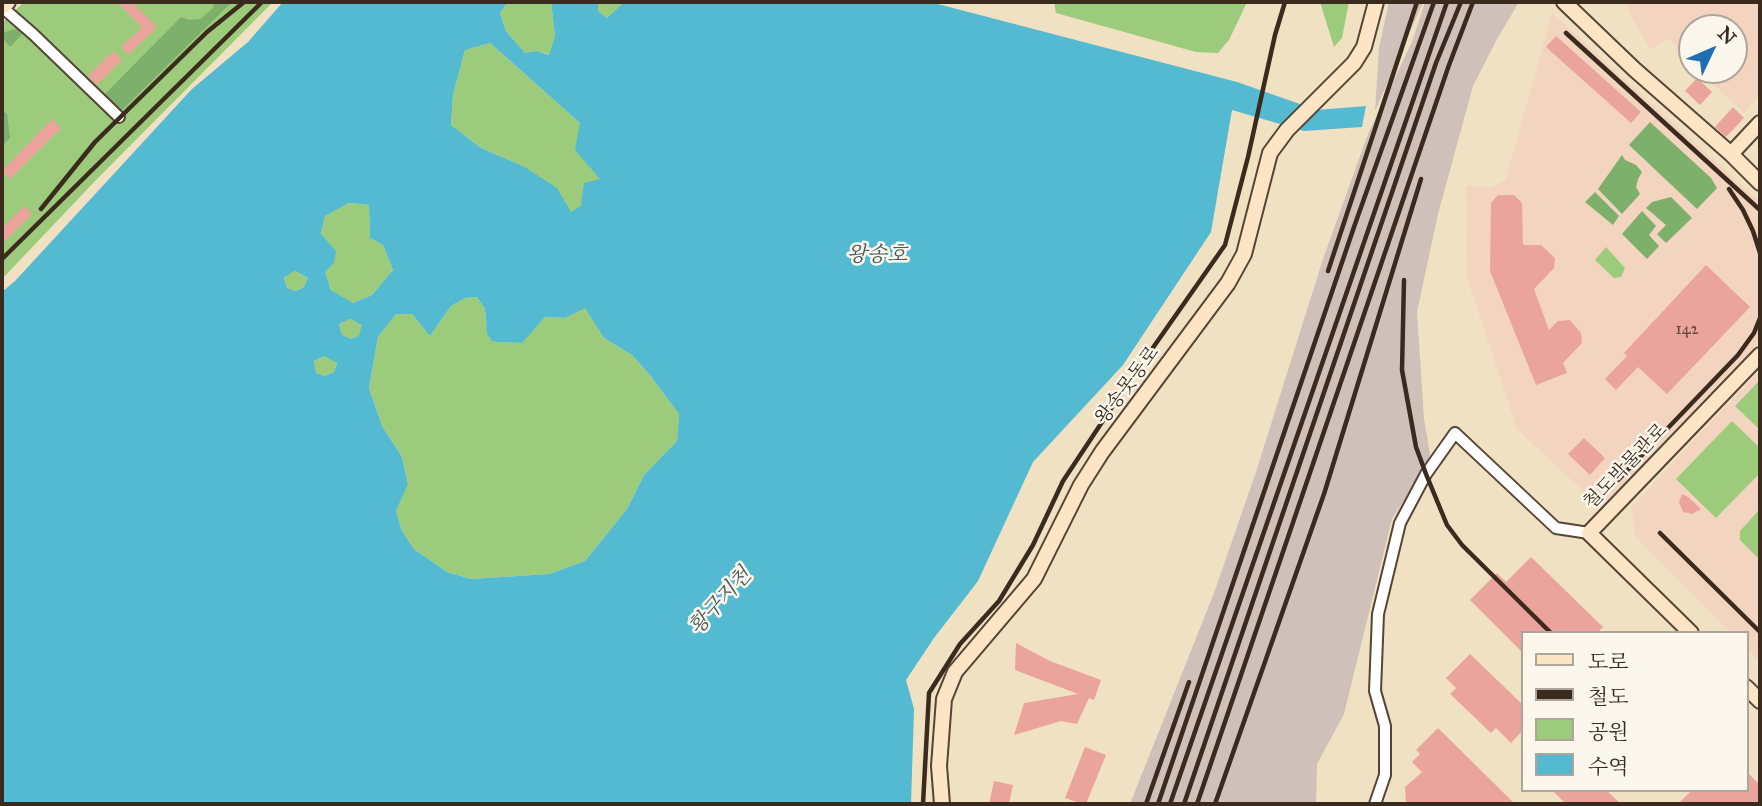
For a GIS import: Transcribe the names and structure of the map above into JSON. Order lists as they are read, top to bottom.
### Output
{
  "streets": {
    "street": ["왕송못동로", "철도박물관로"]
  },
  "water": ["왕송호", "황구지천"],
  "house_numbers": ["142"],
  "legend": [
    "도로",
    "철도",
    "공원",
    "수역"
  ],
  "north": "top right"
}
